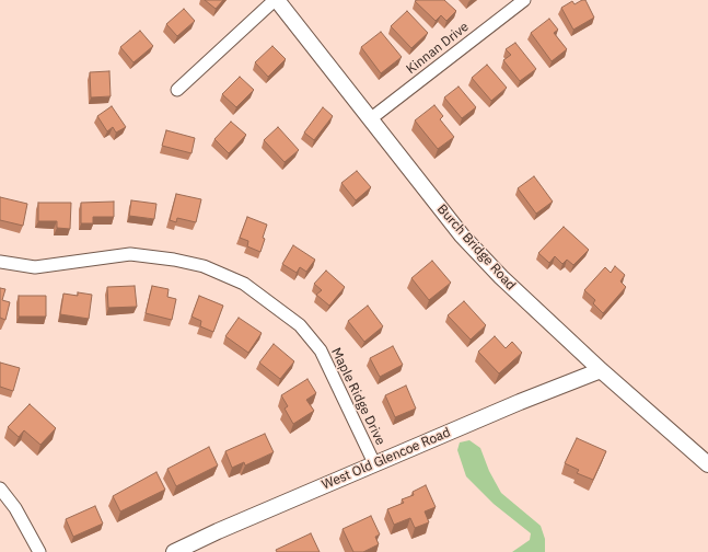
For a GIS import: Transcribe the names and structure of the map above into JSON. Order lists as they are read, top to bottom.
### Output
{
  "streets": {
    "street": [
      "Kinnan Drive",
      "Burch Bridge Road",
      "Maple Ridge Drive",
      "West Old Glencoe Road"
    ]
  },
  "crossings": [
    ["Kinnan Drive", "Burch Bridge Road"],
    ["Burch Bridge Road", "West Old Glencoe Road"],
    ["Maple Ridge Drive", "West Old Glencoe Road"]
  ]
}
